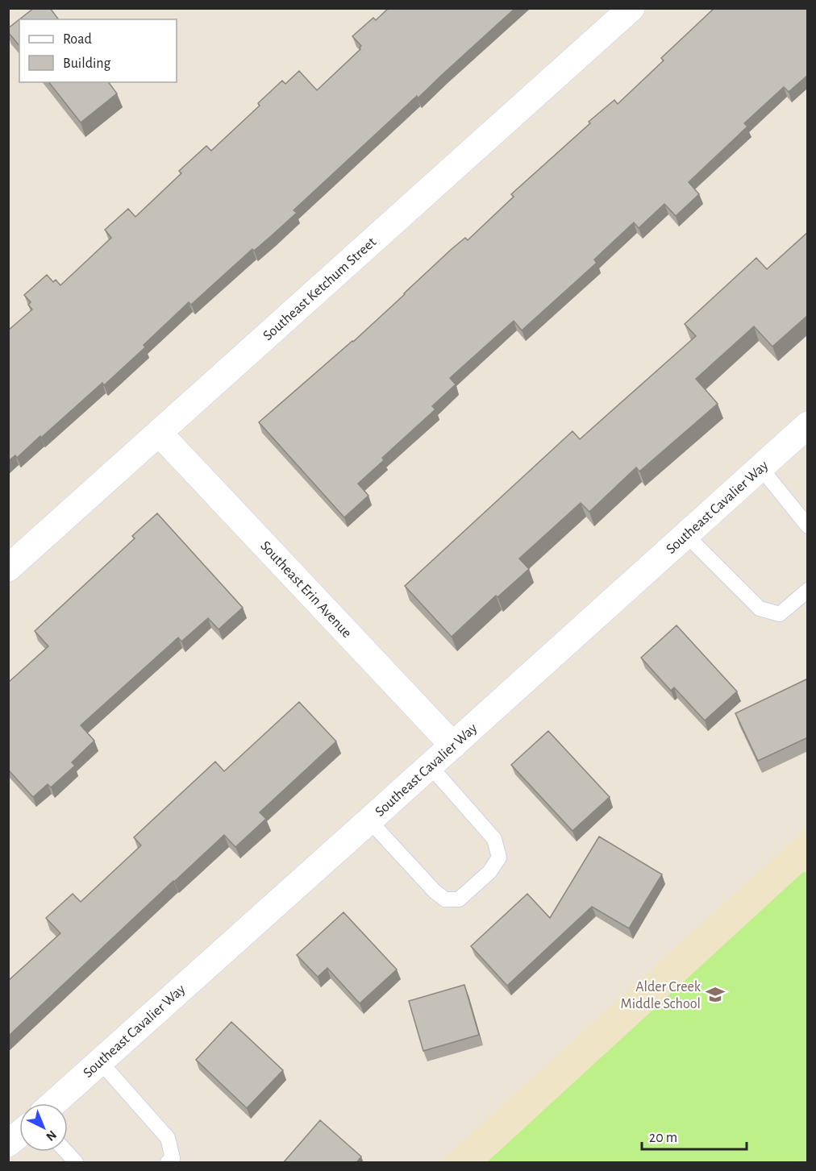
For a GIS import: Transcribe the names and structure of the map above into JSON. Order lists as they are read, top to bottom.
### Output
{
  "streets": {
    "street": ["Southeast Ketchum Street", "Southeast Cavalier Way", "Southeast Erin Avenue"]
  },
  "crossings": [
    ["Southeast Ketchum Street", "Southeast Erin Avenue"],
    ["Southeast Cavalier Way", "Southeast Erin Avenue"]
  ],
  "places": {
    "school or university": ["Alder Creek Middle School"]
  },
  "legend": ["Road", "Building"],
  "scale_bar": "20 m",
  "north": "bottom right"
}
